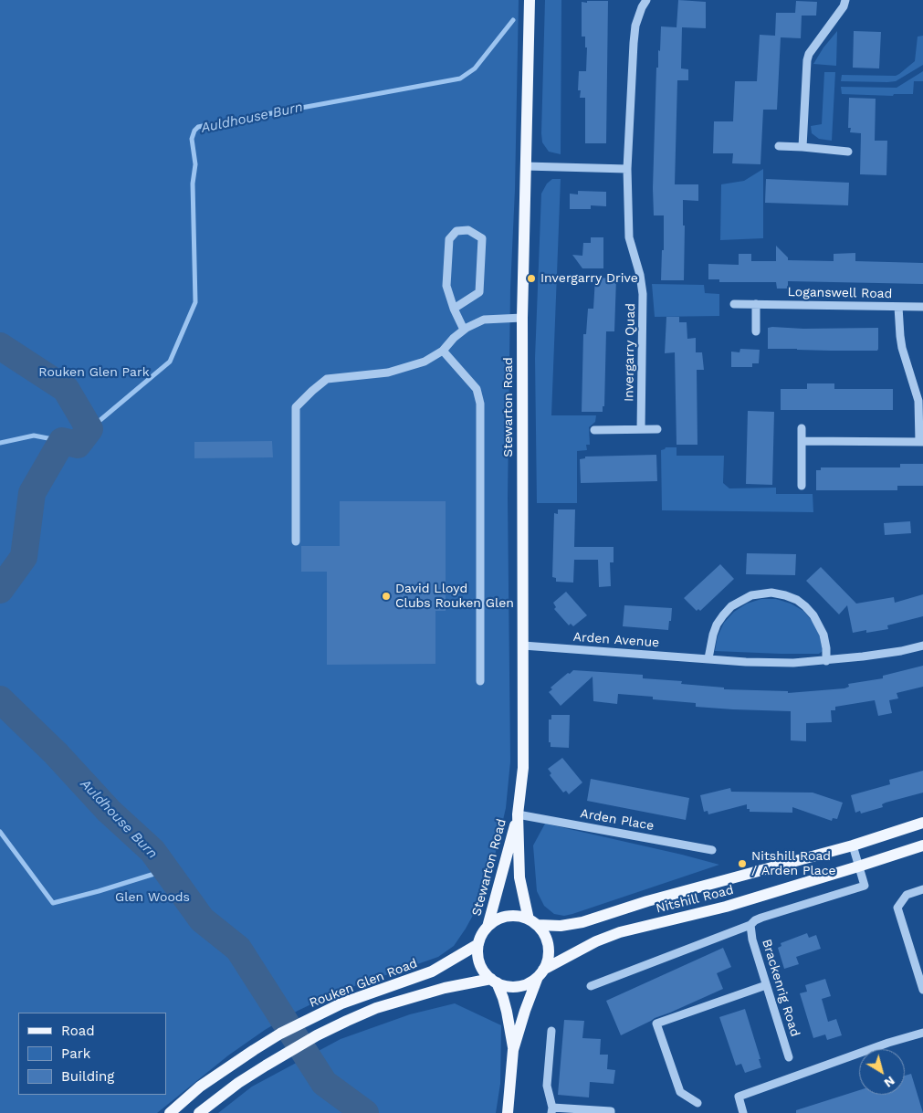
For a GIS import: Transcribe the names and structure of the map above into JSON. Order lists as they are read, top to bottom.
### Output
{
  "streets": {
    "main road": ["Stewarton Road", "Nitshill Road", "Rouken Glen Road"],
    "street": [
      "Loganswell Road",
      "Invergarry Quad",
      "Arden Avenue",
      "Arden Place",
      "Brackenrig Road"
    ]
  },
  "crossings": [
    ["Stewarton Road", "Arden Avenue"],
    ["Stewarton Road", "Arden Place"],
    ["Stewarton Road", "Nitshill Road"],
    ["Stewarton Road", "Rouken Glen Road"],
    ["Nitshill Road", "Rouken Glen Road"]
  ],
  "water": ["Auldhouse Burn"],
  "parks": ["Rouken Glen Park", "Glen Woods"],
  "places": ["Invergarry Drive", "David Lloyd Clubs Rouken Glen", "Nitshill Road / Arden Place"],
  "legend": ["Road", "Park", "Building"],
  "north": "bottom right"
}
